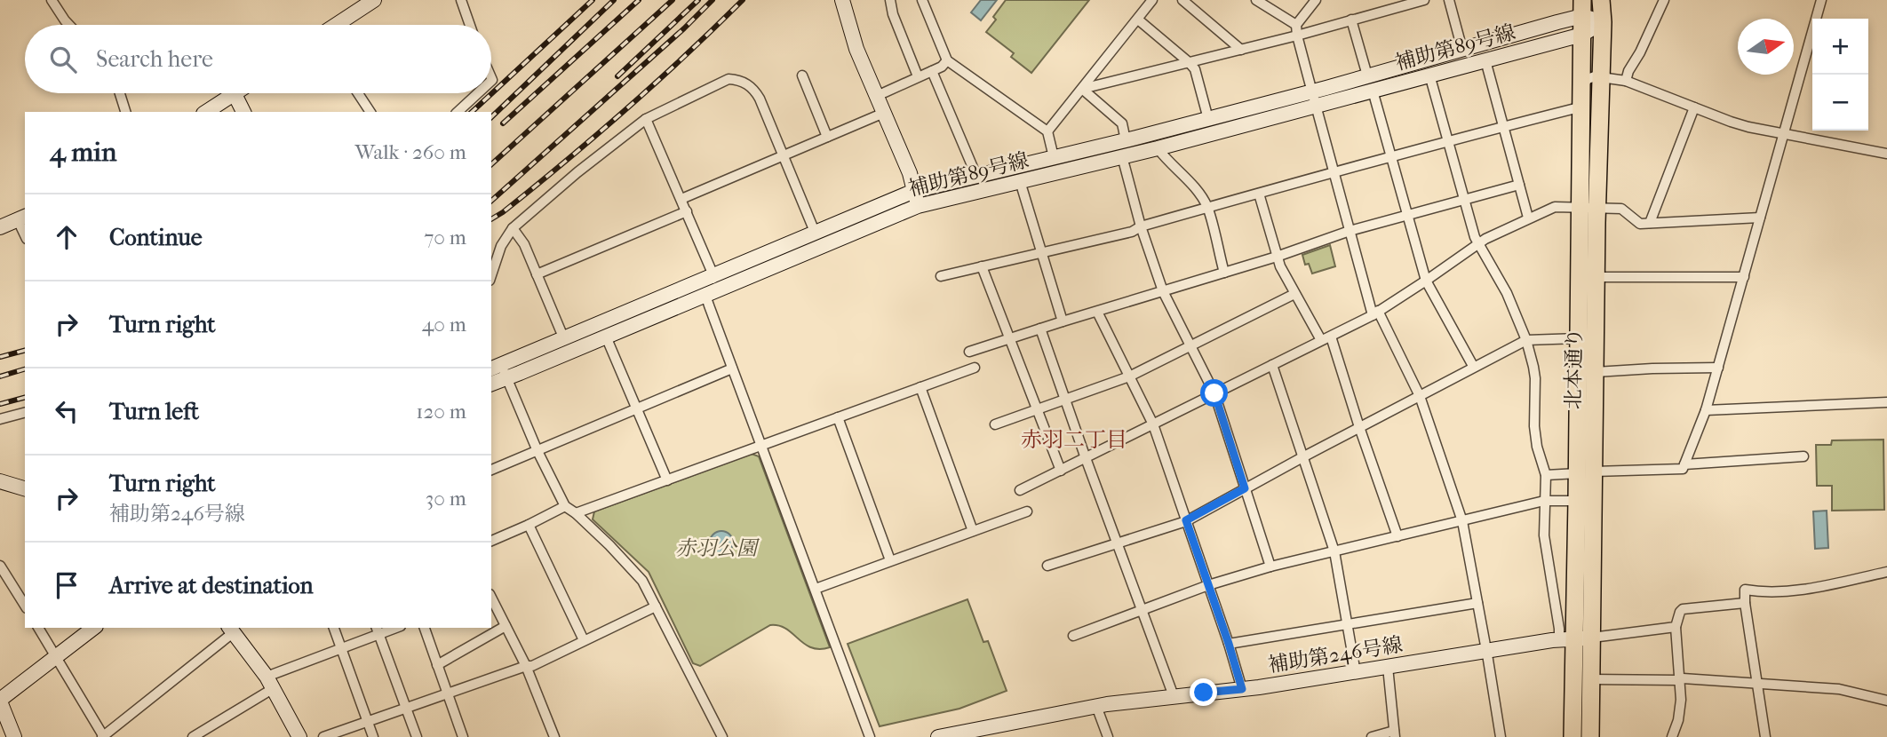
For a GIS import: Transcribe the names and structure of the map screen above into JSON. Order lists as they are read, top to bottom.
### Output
{
  "streets": {
    "highway": ["北本通り"],
    "street": ["補助第89号線", "補助第246号線"]
  },
  "crossings": [
    ["補助第89号線", "北本通り"],
    ["北本通り", "補助第246号線"]
  ],
  "districts": ["赤羽二丁目"],
  "parks": ["赤羽公園"],
  "north": "right",
  "page": {
    "map_buttons": ["+", "−"],
    "search": "Search here",
    "heading": ["4 min", "Walk · 260 m"],
    "list": [
      ["Continue", "70 m"],
      ["Turn right", "40 m"],
      ["Turn left", "120 m"],
      ["Turn right", "補助第246号線", "30 m"],
      "Arrive at destination"
    ]
  }
}
